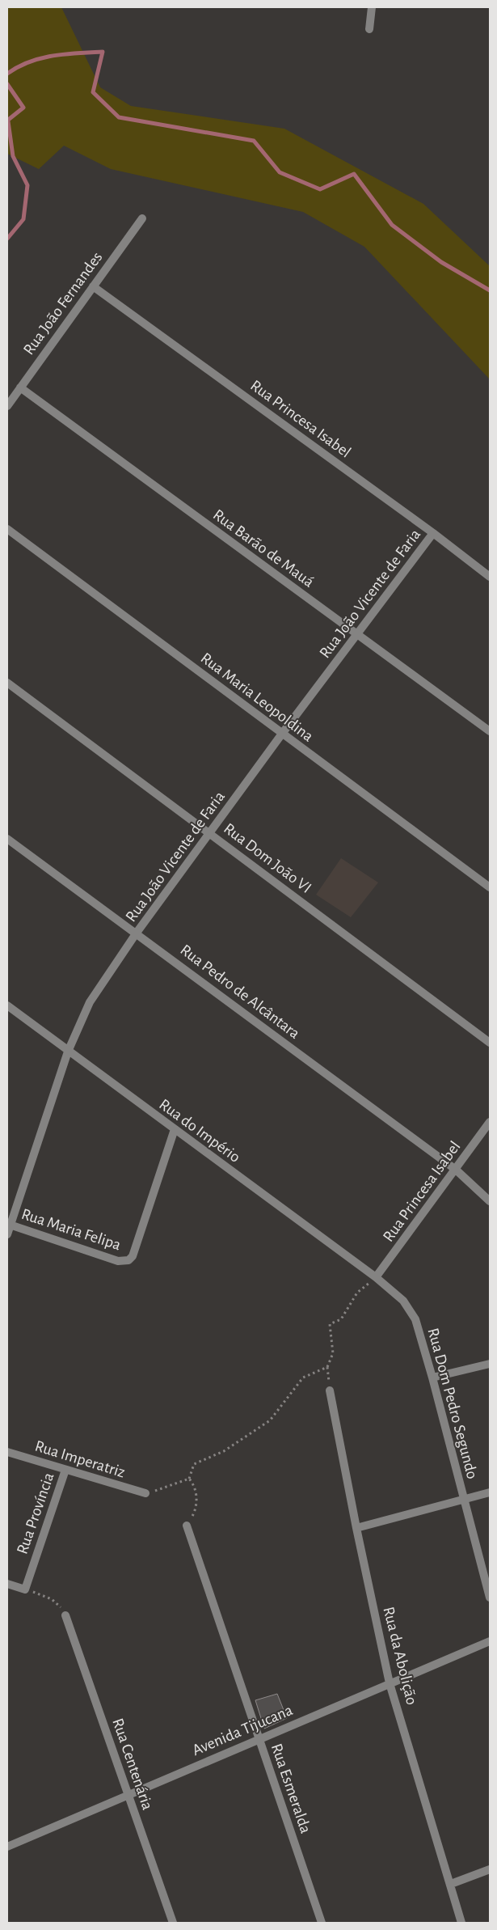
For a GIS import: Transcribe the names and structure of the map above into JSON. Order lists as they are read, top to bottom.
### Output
{
  "streets": {
    "street": [
      "Rua João Fernandes",
      "Rua Princesa Isabel",
      "Rua Barão de Mauá",
      "Rua João Vicente de Faria",
      "Rua Maria Leopoldina",
      "Rua Dom João VI",
      "Rua Pedro de Alcântara",
      "Rua do Império",
      "Rua Maria Felipa",
      "Rua Dom Pedro Segundo",
      "Rua Imperatriz",
      "Rua Província",
      "Rua da Abolição",
      "Avenida Tijucana",
      "Rua Centenária",
      "Rua Esmeralda"
    ]
  },
  "crossings": [
    ["Rua João Fernandes", "Rua Princesa Isabel"],
    ["Rua João Fernandes", "Rua Barão de Mauá"],
    ["Rua Princesa Isabel", "Rua João Vicente de Faria"],
    ["Rua Princesa Isabel", "Rua Pedro de Alcântara"],
    ["Rua Princesa Isabel", "Rua do Império"],
    ["Rua Princesa Isabel", "Rua Dom Pedro Segundo"],
    ["Rua Barão de Mauá", "Rua João Vicente de Faria"],
    ["Rua João Vicente de Faria", "Rua Maria Leopoldina"],
    ["Rua João Vicente de Faria", "Rua Dom João VI"],
    ["Rua João Vicente de Faria", "Rua Pedro de Alcântara"],
    ["Rua João Vicente de Faria", "Rua do Império"],
    ["Rua João Vicente de Faria", "Rua Maria Felipa"],
    ["Rua do Império", "Rua Maria Felipa"],
    ["Rua do Império", "Rua Dom Pedro Segundo"],
    ["Rua Imperatriz", "Rua Província"],
    ["Rua da Abolição", "Avenida Tijucana"],
    ["Avenida Tijucana", "Rua Centenária"],
    ["Avenida Tijucana", "Rua Esmeralda"]
  ]
}
